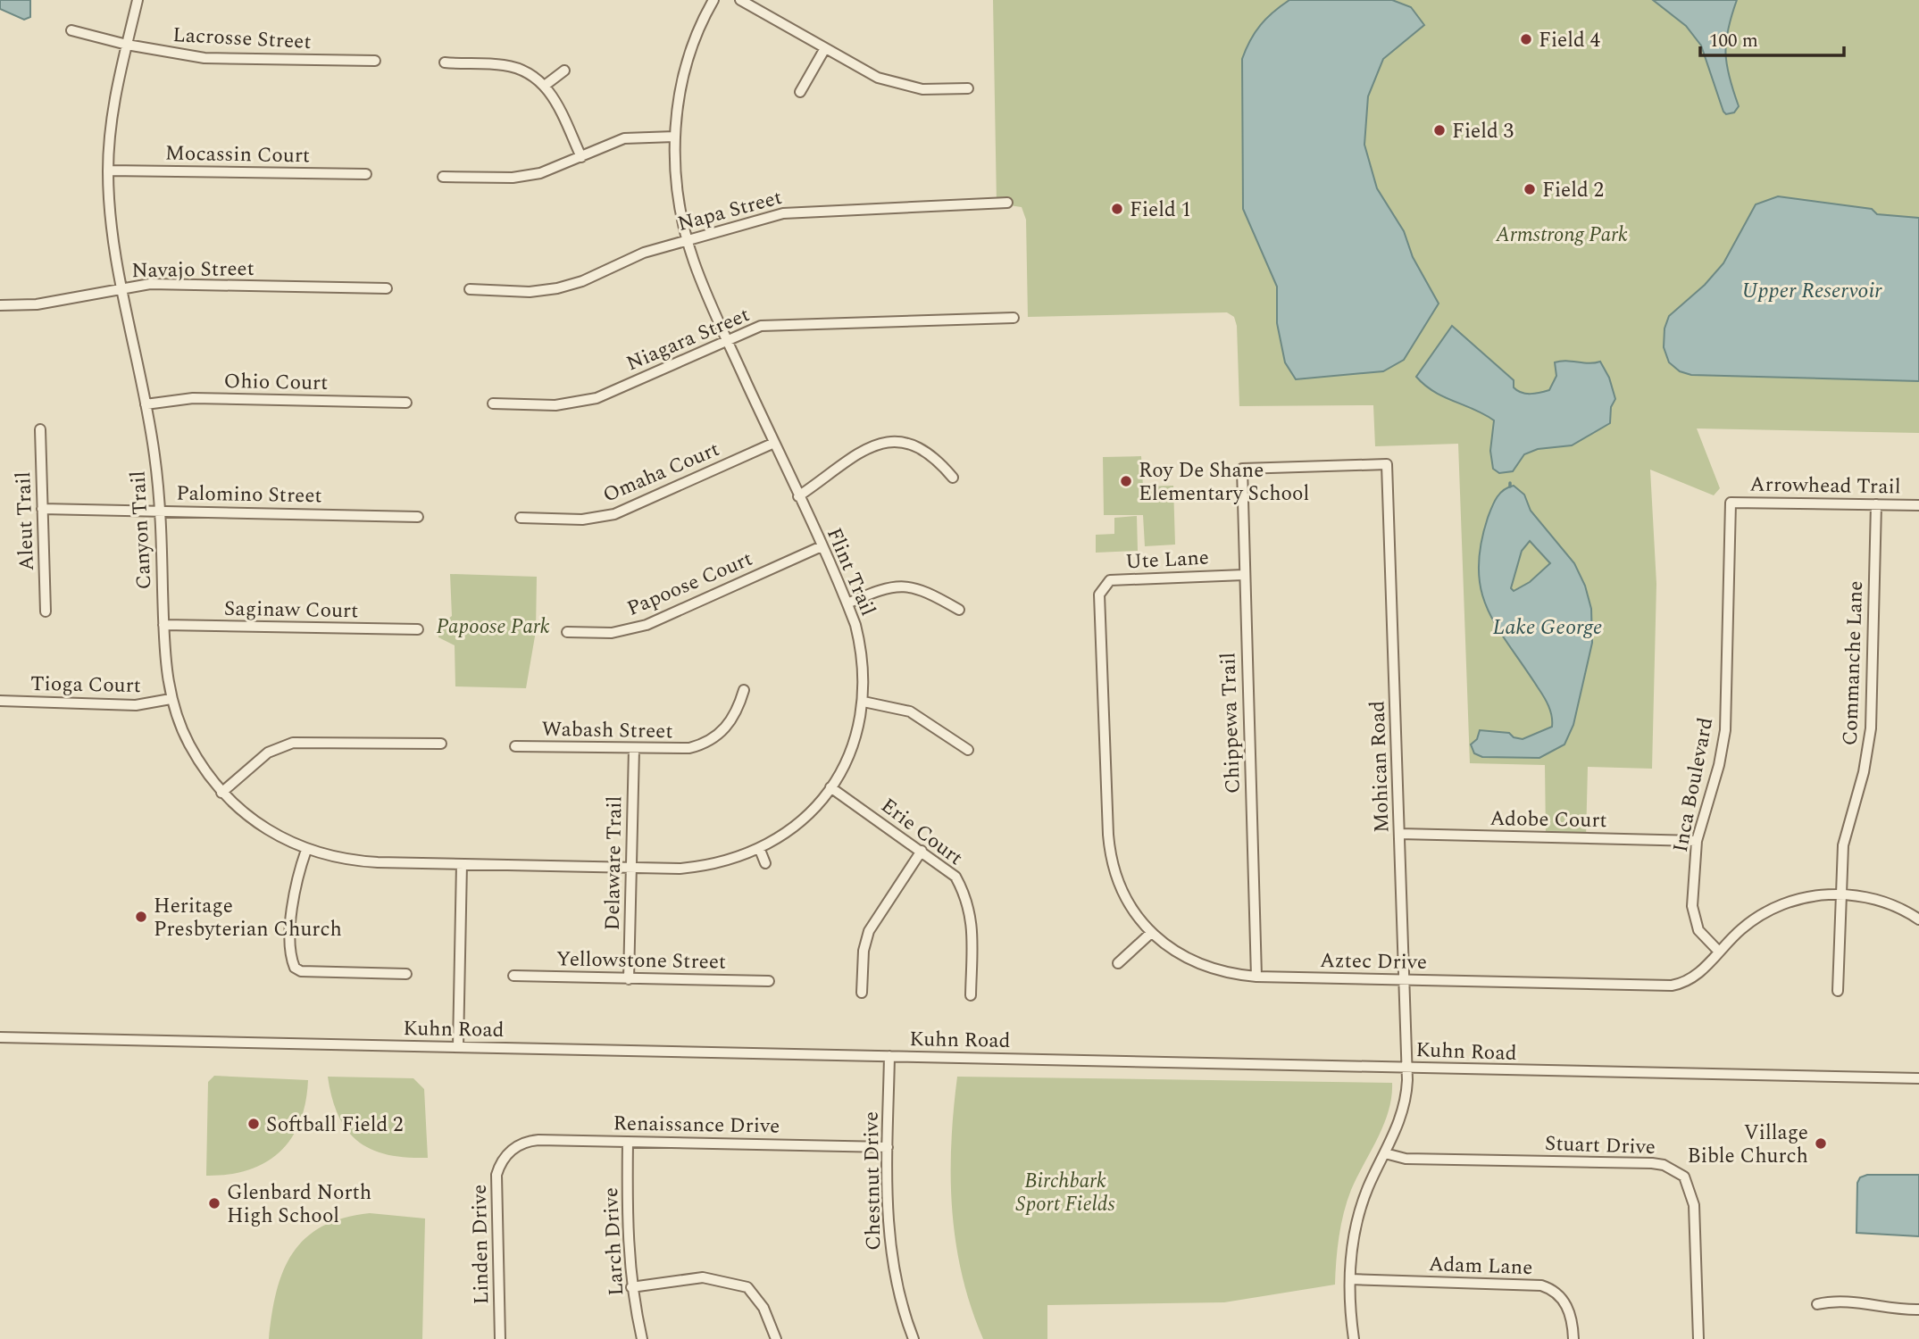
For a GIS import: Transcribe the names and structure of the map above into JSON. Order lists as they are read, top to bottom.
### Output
{
  "streets": {
    "street": [
      "Lacrosse Street",
      "Mocassin Court",
      "Napa Street",
      "Navajo Street",
      "Niagara Street",
      "Ohio Court",
      "Omaha Court",
      "Arrowhead Trail",
      "Palomino Street",
      "Aleut Trail",
      "Canyon Trail",
      "Ute Lane",
      "Flint Trail",
      "Papoose Court",
      "Saginaw Court",
      "Commanche Lane",
      "Tioga Court",
      "Chippewa Trail",
      "Wabash Street",
      "Mohican Road",
      "Inca Boulevard",
      "Adobe Court",
      "Erie Court",
      "Delaware Trail",
      "Yellowstone Street",
      "Aztec Drive",
      "Kuhn Road",
      "Renaissance Drive",
      "Stuart Drive",
      "Chestnut Drive",
      "Larch Drive",
      "Linden Drive",
      "Adam Lane"
    ]
  },
  "crossings": [
    ["Lacrosse Street", "Canyon Trail"],
    ["Mocassin Court", "Canyon Trail"],
    ["Napa Street", "Flint Trail"],
    ["Navajo Street", "Canyon Trail"],
    ["Niagara Street", "Flint Trail"],
    ["Ohio Court", "Canyon Trail"],
    ["Omaha Court", "Flint Trail"],
    ["Arrowhead Trail", "Commanche Lane"],
    ["Arrowhead Trail", "Inca Boulevard"],
    ["Palomino Street", "Aleut Trail"],
    ["Palomino Street", "Canyon Trail"],
    ["Canyon Trail", "Flint Trail"],
    ["Canyon Trail", "Saginaw Court"],
    ["Canyon Trail", "Tioga Court"],
    ["Ute Lane", "Chippewa Trail"],
    ["Ute Lane", "Aztec Drive"],
    ["Flint Trail", "Papoose Court"],
    ["Flint Trail", "Erie Court"],
    ["Flint Trail", "Delaware Trail"],
    ["Commanche Lane", "Aztec Drive"],
    ["Chippewa Trail", "Mohican Road"],
    ["Chippewa Trail", "Aztec Drive"],
    ["Wabash Street", "Delaware Trail"],
    ["Mohican Road", "Adobe Court"],
    ["Mohican Road", "Aztec Drive"],
    ["Mohican Road", "Kuhn Road"],
    ["Mohican Road", "Stuart Drive"],
    ["Mohican Road", "Adam Lane"],
    ["Inca Boulevard", "Adobe Court"],
    ["Inca Boulevard", "Aztec Drive"],
    ["Delaware Trail", "Yellowstone Street"],
    ["Kuhn Road", "Chestnut Drive"],
    ["Renaissance Drive", "Chestnut Drive"],
    ["Renaissance Drive", "Larch Drive"],
    ["Renaissance Drive", "Linden Drive"]
  ],
  "water": ["Upper Reservoir", "Lake George"],
  "parks": ["Armstrong Park", "Papoose Park", "Birchbark Sport Fields"],
  "places": [
    "Field 4",
    "Field 3",
    "Field 2",
    "Field 1",
    "Roy De Shane Elementary School",
    "Heritage Presbyterian Church",
    "Softball Field 2",
    "Village Bible Church",
    "Glenbard North High School"
  ],
  "scale_bar": "100 m"
}
